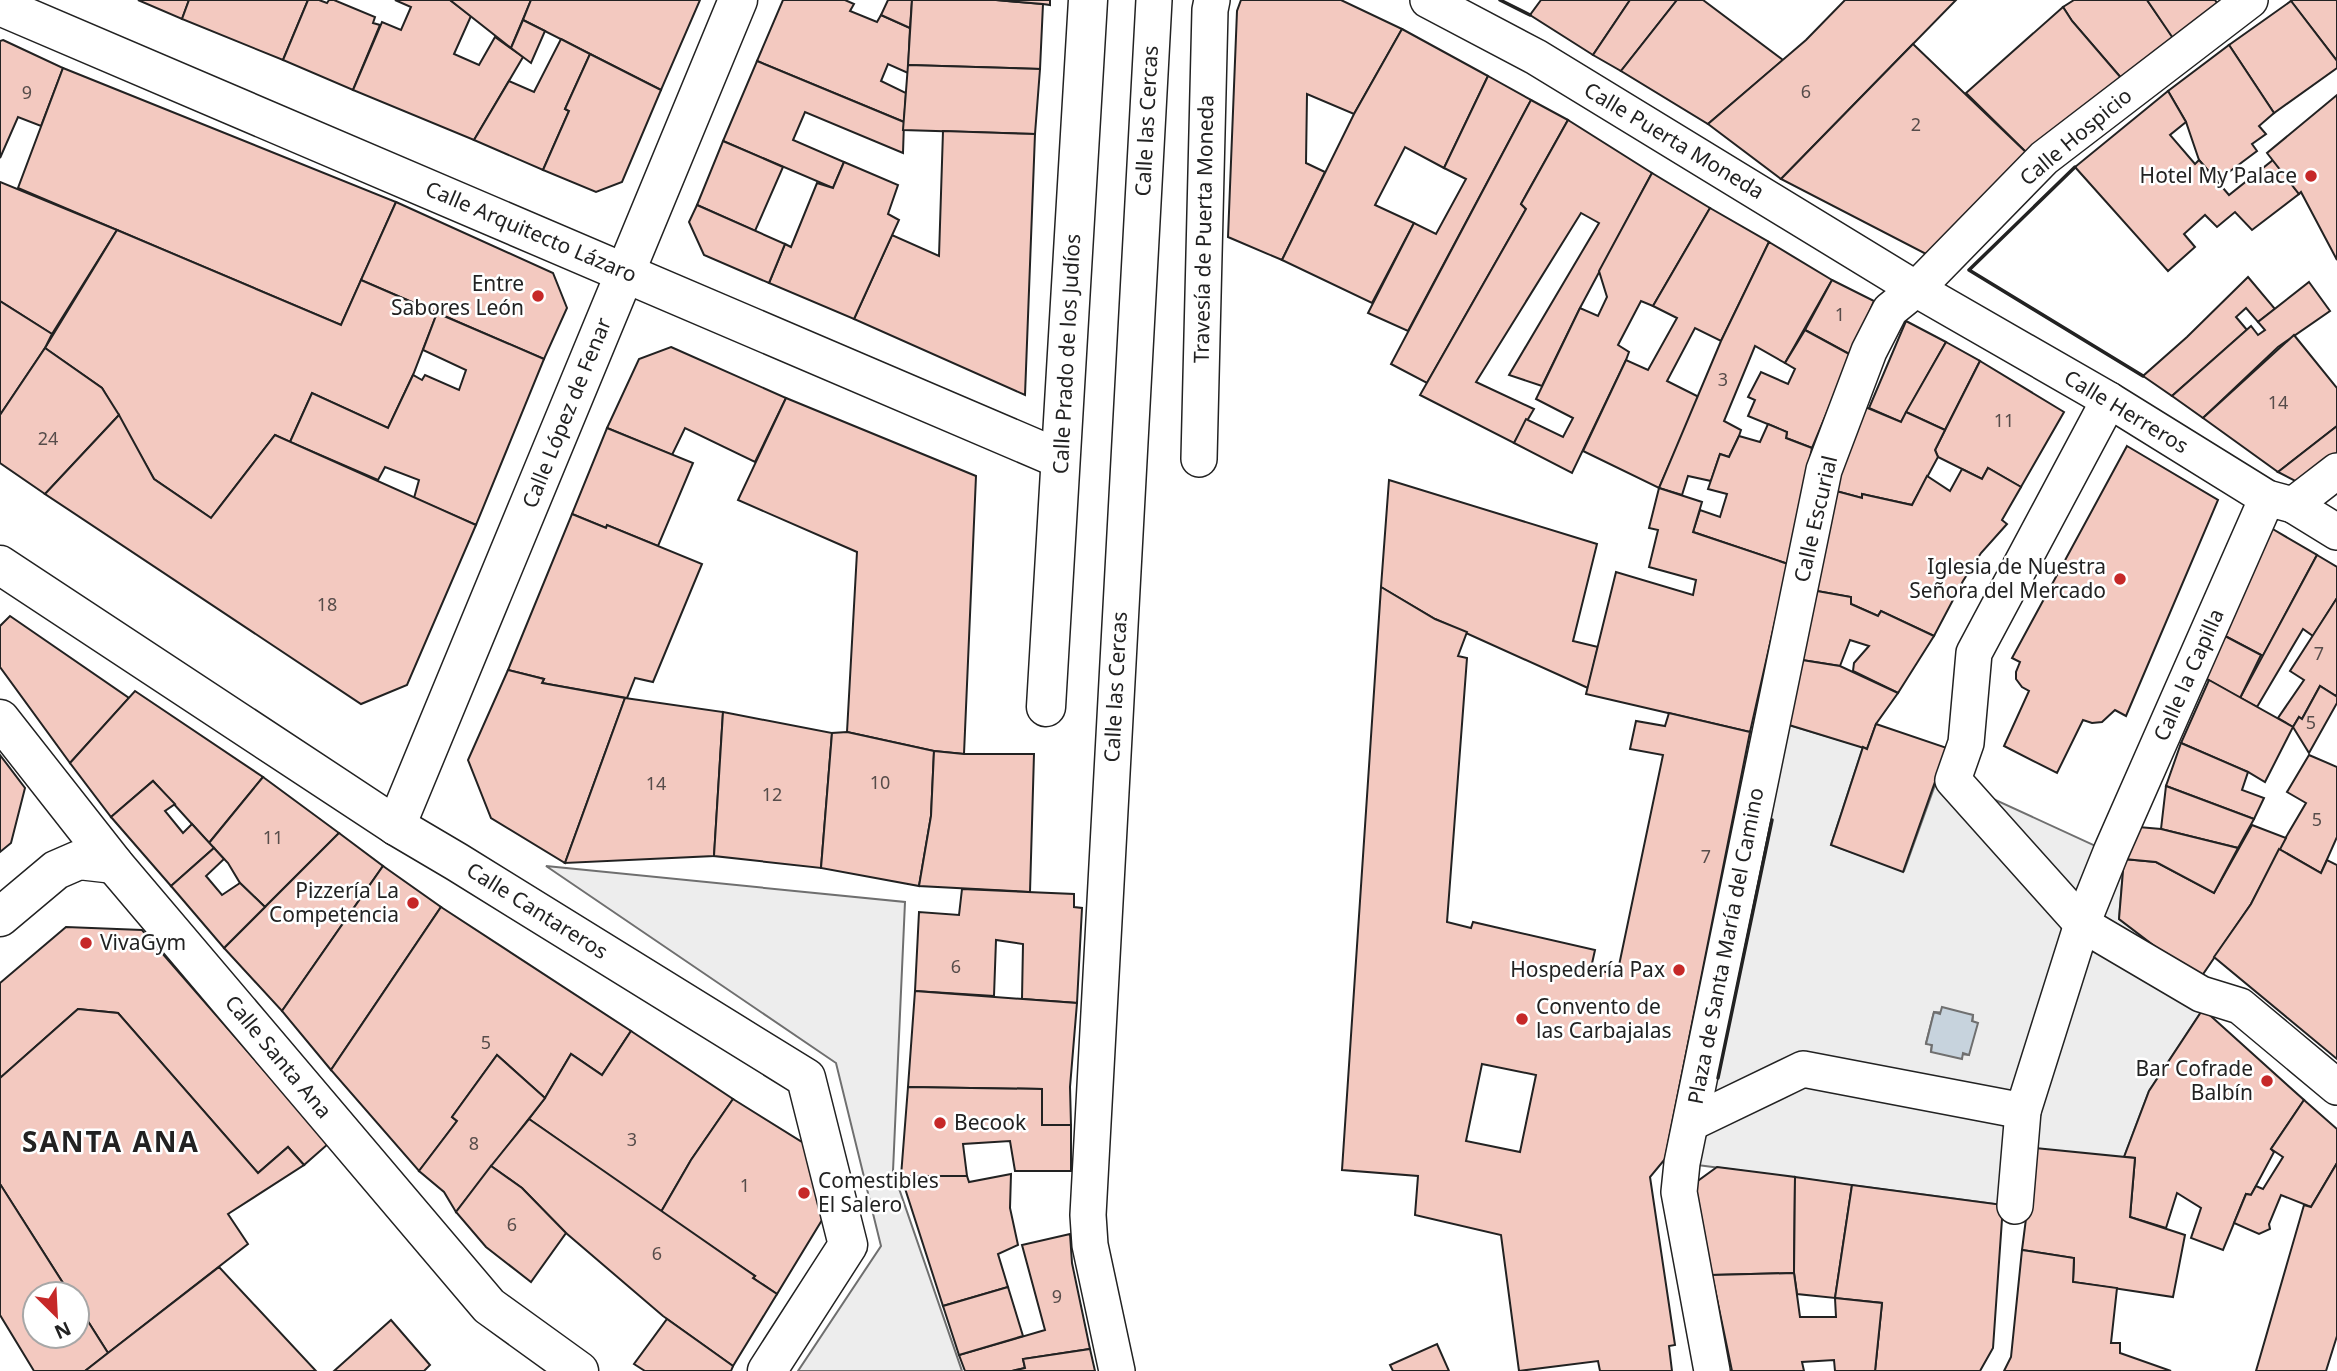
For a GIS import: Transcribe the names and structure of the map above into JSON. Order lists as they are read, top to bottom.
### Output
{
  "streets": {
    "street": [
      "Calle las Cercas",
      "Calle Hospicio",
      "Calle Puerta Moneda",
      "Travesía de Puerta Moneda",
      "Calle Arquitecto Lázaro",
      "Calle Prado de los Judíos",
      "Calle Herreros",
      "Calle López de Fenar",
      "Calle Escurial",
      "Calle la Capilla",
      "Calle Cantareros",
      "Plaza de Santa María del Camino",
      "Calle Santa Ana"
    ]
  },
  "crossings": [
    ["Calle Hospicio", "Calle Puerta Moneda"],
    ["Calle Hospicio", "Calle Herreros"],
    ["Calle Hospicio", "Calle Escurial"],
    ["Calle Puerta Moneda", "Calle Herreros"],
    ["Calle Puerta Moneda", "Calle Escurial"],
    ["Calle Arquitecto Lázaro", "Calle Prado de los Judíos"],
    ["Calle Arquitecto Lázaro", "Calle López de Fenar"],
    ["Calle Herreros", "Calle Escurial"],
    ["Calle Herreros", "Calle la Capilla"],
    ["Calle López de Fenar", "Calle Cantareros"],
    ["Calle Escurial", "Plaza de Santa María del Camino"]
  ],
  "districts": ["SANTA ANA"],
  "places": [
    "Hotel My Palace",
    "Entre Sabores León",
    "Iglesia de Nuestra Señora del Mercado",
    "Pizzería La Competencia",
    "VivaGym",
    "Hospedería Pax",
    "Convento de las Carbajalas",
    "Bar Cofrade Balbín",
    "Becook",
    "Comestibles El Salero"
  ],
  "house_numbers": [
    "6",
    "9",
    "2",
    "1",
    "3",
    "14",
    "11",
    "24",
    "18",
    "7",
    "5",
    "10",
    "14",
    "12",
    "5",
    "11",
    "7",
    "6",
    "5",
    "3",
    "8",
    "1",
    "6",
    "6",
    "9"
  ],
  "north": "bottom right"
}
